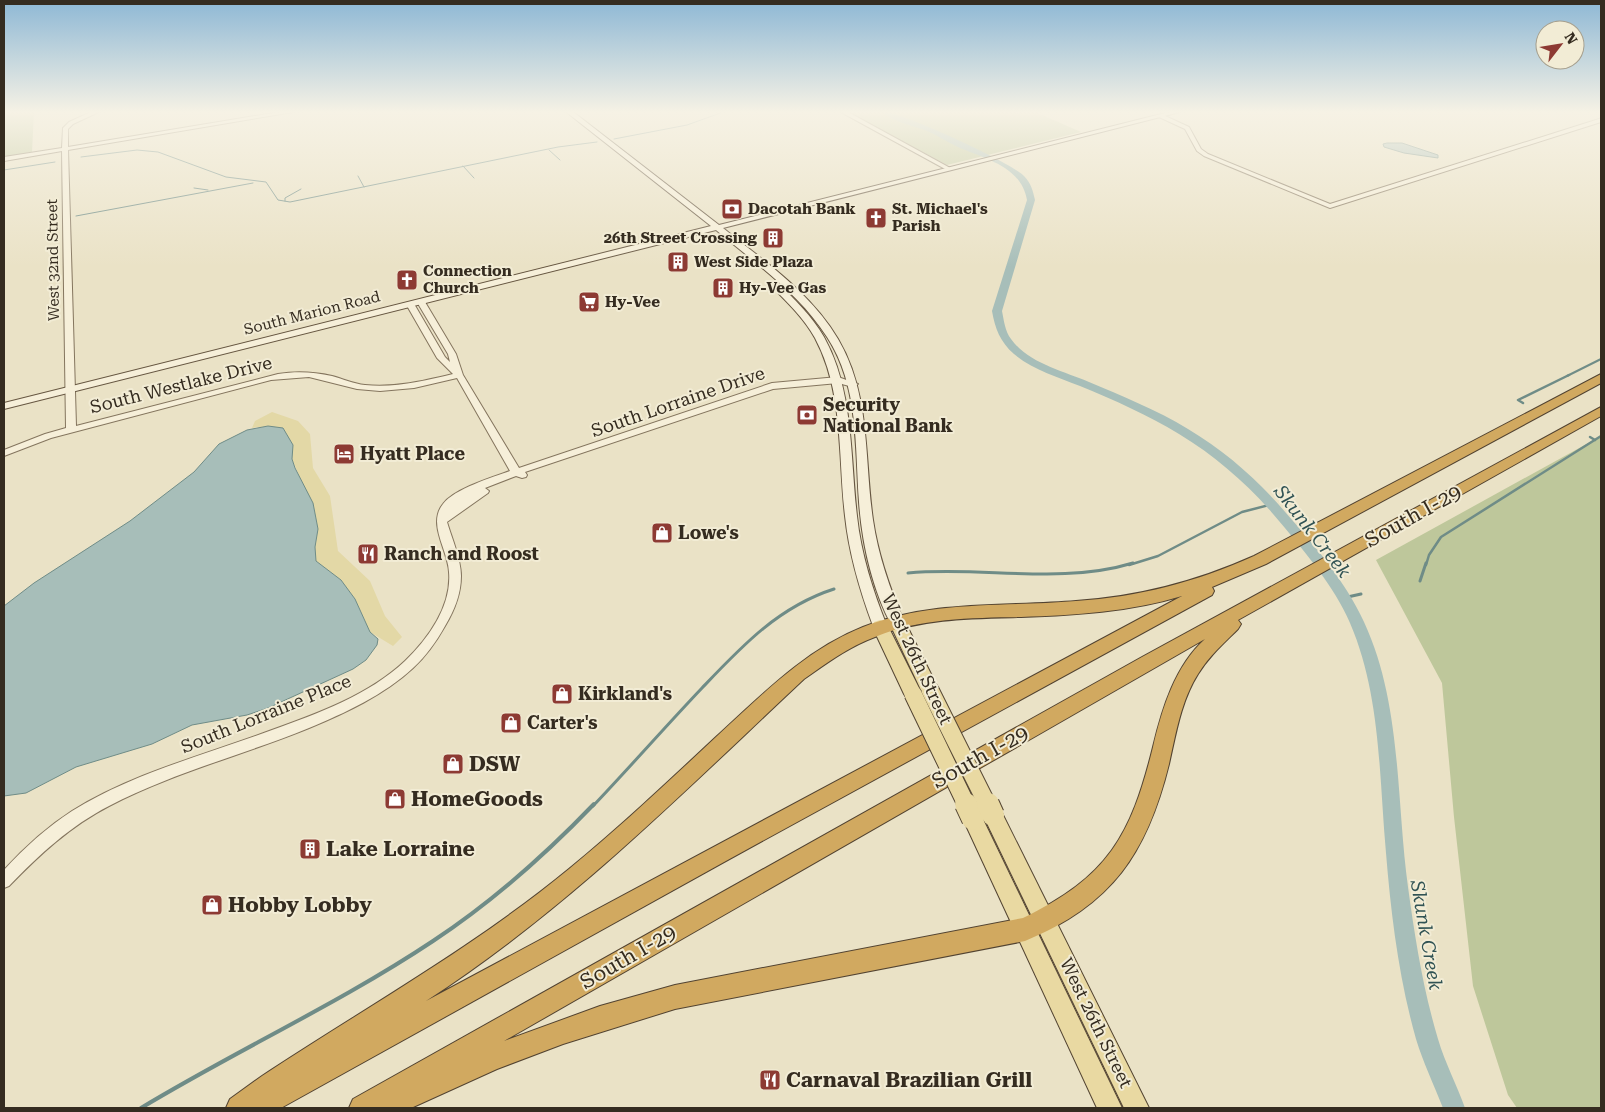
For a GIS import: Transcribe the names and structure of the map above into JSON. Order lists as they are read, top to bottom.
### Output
{
  "streets": {
    "highway": ["South I-29"],
    "main road": ["South Marion Road", "West 26th Street"],
    "street": [
      "West 32nd Street",
      "South Westlake Drive",
      "South Lorraine Drive",
      "South Lorraine Place"
    ]
  },
  "crossings": [
    ["West 32nd Street", "South Marion Road"],
    ["West 32nd Street", "South Westlake Drive"],
    ["South Marion Road", "West 26th Street"],
    ["South Lorraine Drive", "West 26th Street"],
    ["South Lorraine Drive", "South Lorraine Place"]
  ],
  "water": ["Skunk Creek"],
  "places": {
    "bank": ["Dacotah Bank", "Security National Bank"],
    "church": ["St. Michael's Parish", "Connection Church"],
    "building": [
      "26th Street Crossing",
      "West Side Plaza",
      "Hy-Vee Gas",
      "Lake Lorraine"
    ],
    "supermarket": ["Hy-Vee"],
    "hotel": ["Hyatt Place"],
    "shop": [
      "Lowe's",
      "Kirkland's",
      "Carter's",
      "DSW",
      "HomeGoods",
      "Hobby Lobby"
    ],
    "restaurant": ["Ranch and Roost", "Carnaval Brazilian Grill"]
  },
  "north": "top right"
}
